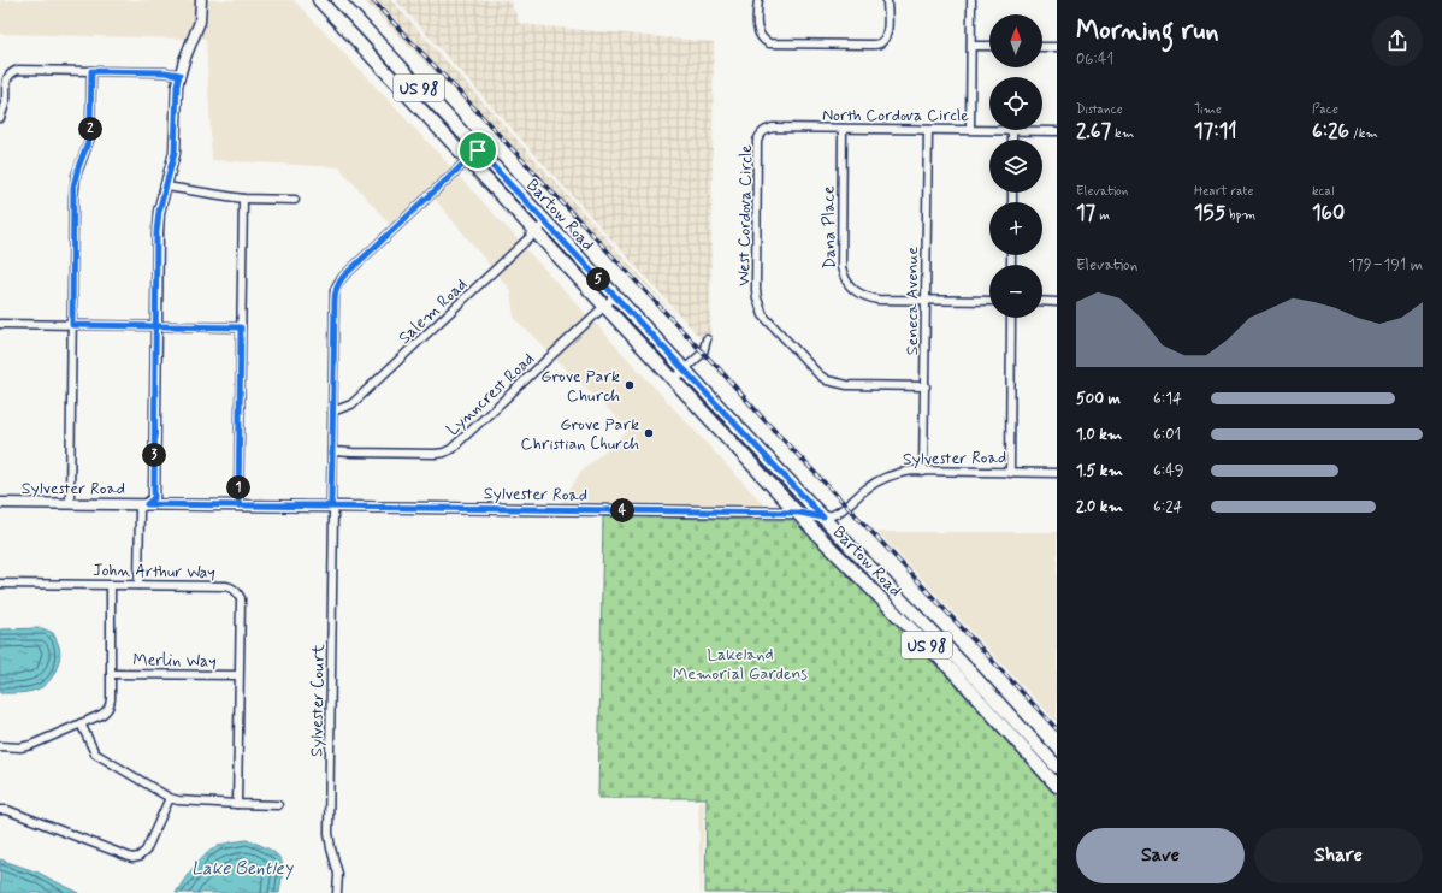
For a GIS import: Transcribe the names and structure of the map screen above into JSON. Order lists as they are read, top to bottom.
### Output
{
  "streets": {
    "main road": ["US 98", "Bartow Road"],
    "street": [
      "North Cordova Circle",
      "West Cordova Circle",
      "Dana Place",
      "Seneca Avenue",
      "Salem Road",
      "Lynncrest Road",
      "Sylvester Road",
      "John Arthur Way",
      "Merlin Way",
      "Sylvester Court"
    ]
  },
  "crossings": [
    ["North Cordova Circle", "West Cordova Circle"],
    ["North Cordova Circle", "Dana Place"],
    ["North Cordova Circle", "Seneca Avenue"],
    ["Bartow Road", "Salem Road"],
    ["Bartow Road", "Lynncrest Road"],
    ["Bartow Road", "Sylvester Road"],
    ["Bartow Road", "Sylvester Court"],
    ["West Cordova Circle", "Seneca Avenue"],
    ["Dana Place", "Seneca Avenue"],
    ["Seneca Avenue", "Sylvester Road"],
    ["Salem Road", "Sylvester Court"],
    ["Lynncrest Road", "Sylvester Court"],
    ["Sylvester Road", "Sylvester Court"],
    ["John Arthur Way", "Merlin Way"]
  ],
  "water": ["Lake Bentley"],
  "parks": ["Lakeland Memorial Gardens"],
  "places": ["Grove Park Church", "Grove Park Christian Church"],
  "north": "top",
  "page": {
    "heading": ["Morning run", "06:41"],
    "map_buttons": ["+", "−"],
    "stats": [
      ["Distance", "2.67 km"],
      ["Time", "17:11"],
      ["Pace", "6:26 /km"],
      ["Elevation", "17 m"],
      ["Heart rate", "155 bpm"],
      ["kcal", "160"]
    ],
    "pins": [
      "2",
      "5",
      "3",
      "1",
      "4"
    ],
    "chart": ["Elevation", "179–191 m"],
    "list": [
      {
        "name": "500 m",
        "note": "6:14"
      },
      {
        "name": "1.0 km",
        "note": "6:01"
      },
      {
        "name": "1.5 km",
        "note": "6:49"
      },
      {
        "name": "2.0 km",
        "note": "6:24"
      }
    ],
    "buttons": ["Save", "Share"]
  }
}
